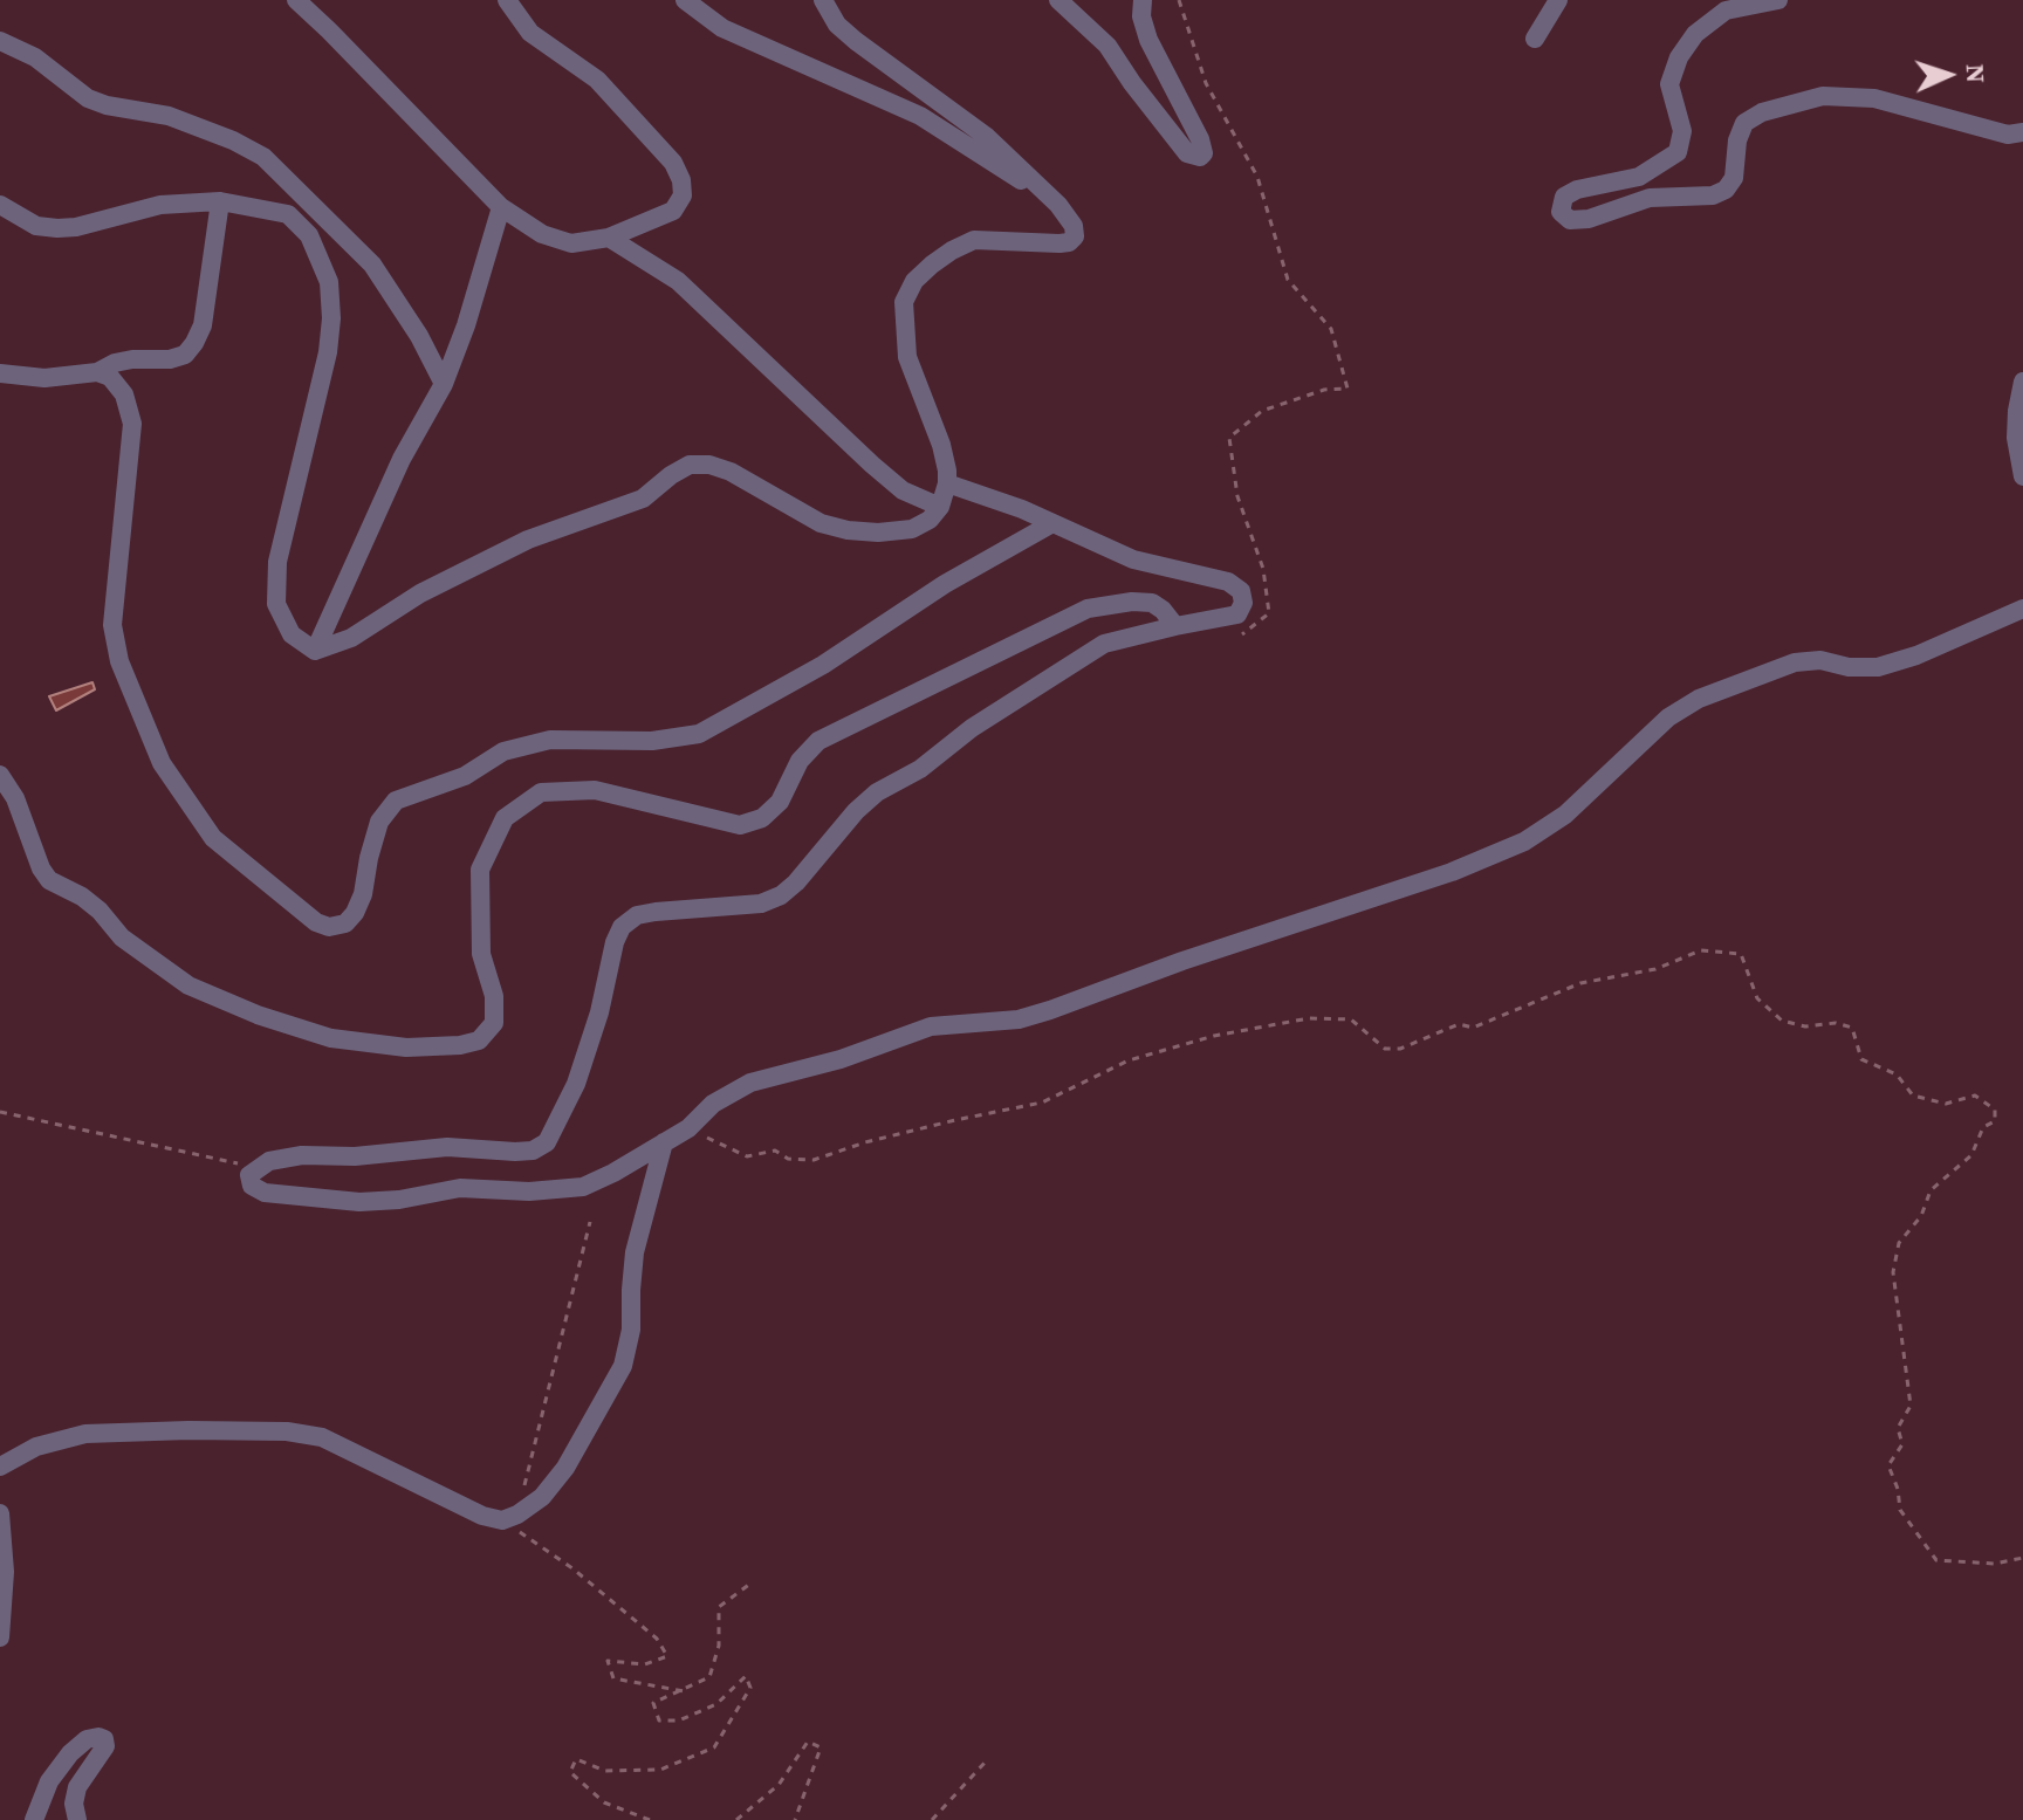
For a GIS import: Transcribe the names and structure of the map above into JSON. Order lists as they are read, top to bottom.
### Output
{
  "north": "right"
}
